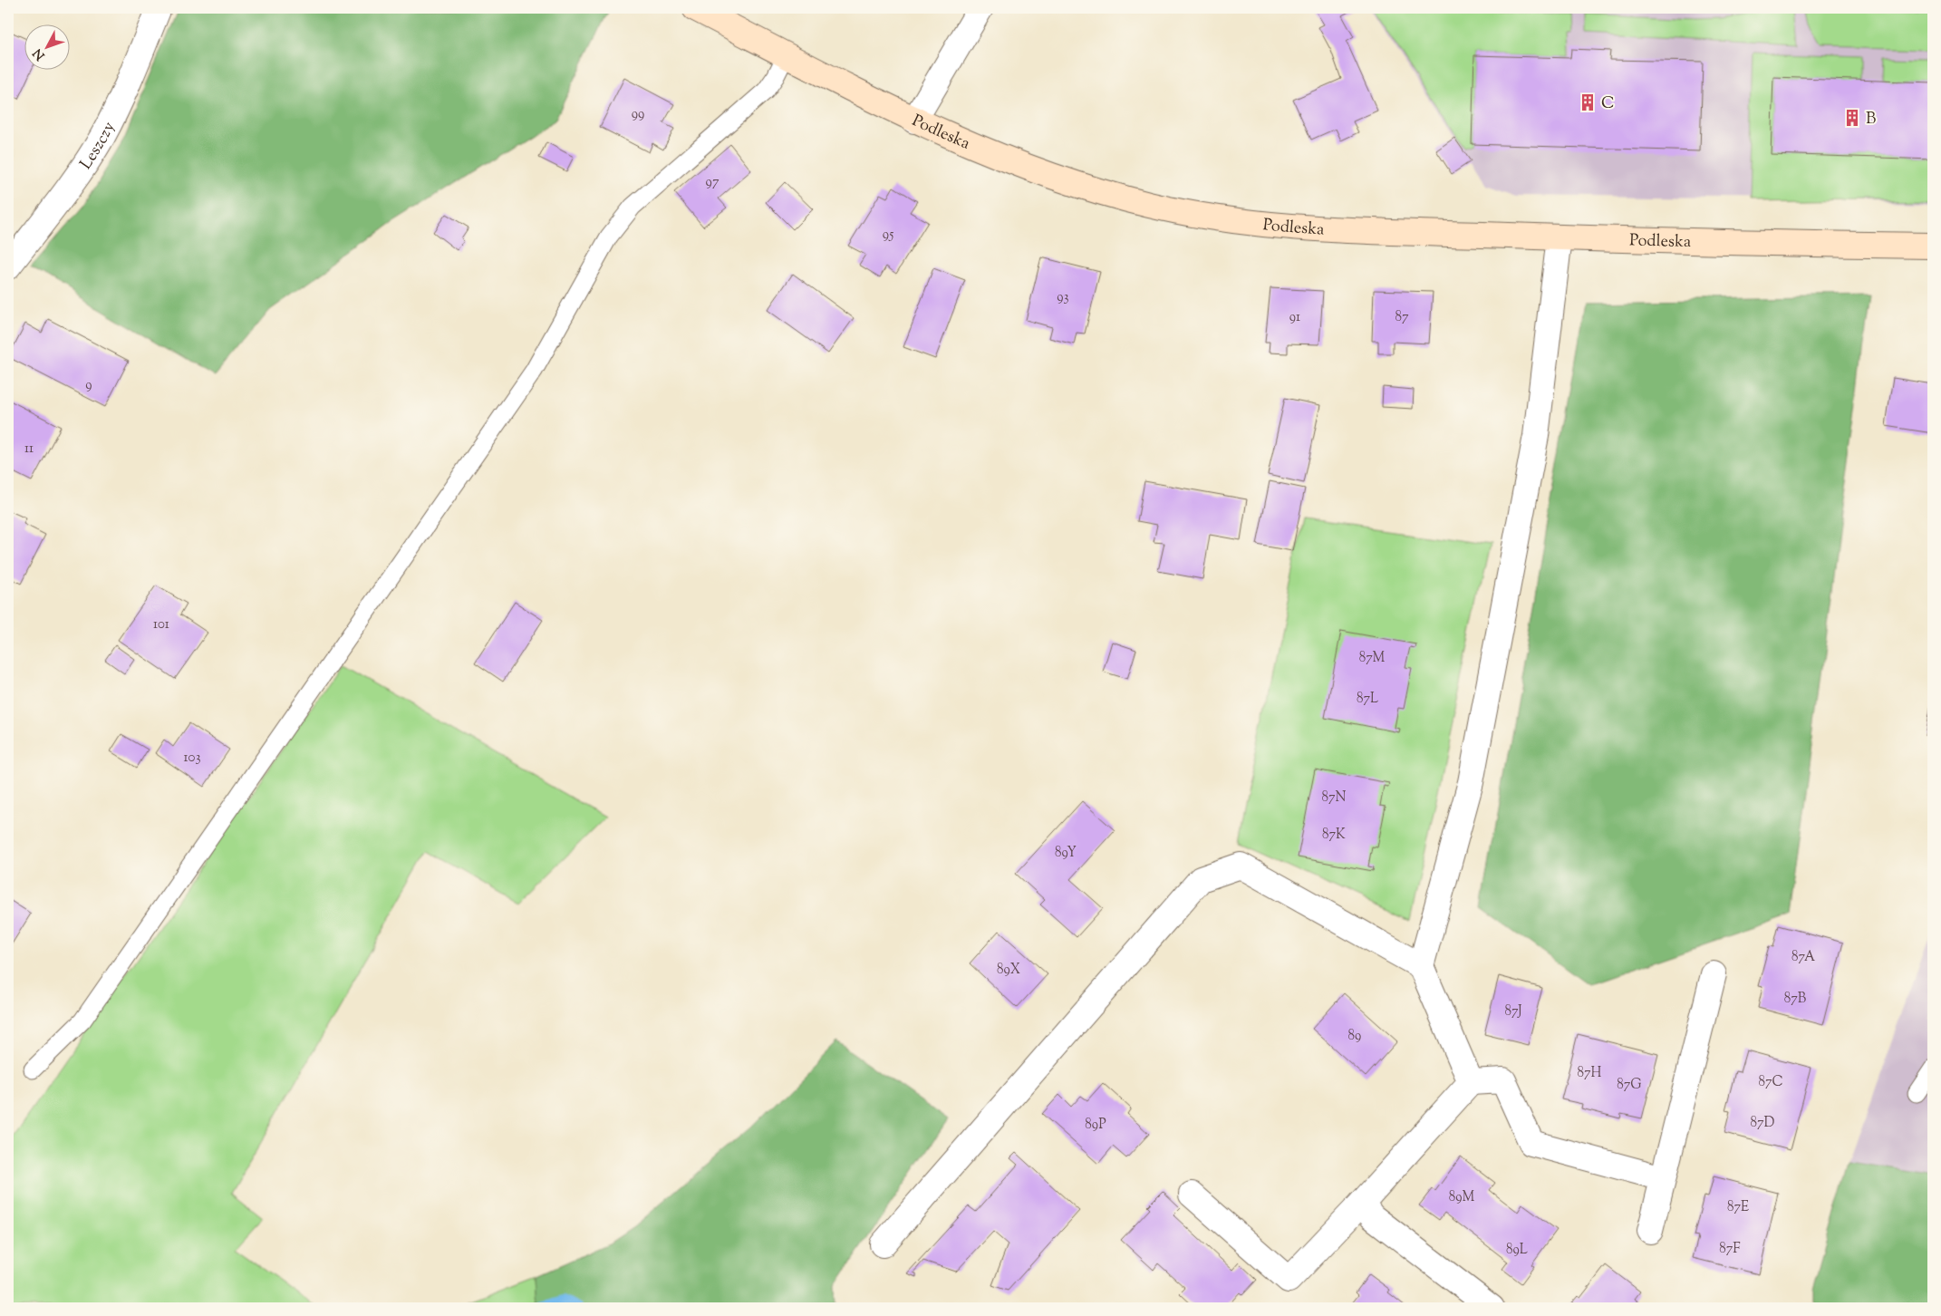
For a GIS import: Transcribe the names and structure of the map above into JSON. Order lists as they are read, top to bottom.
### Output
{
  "streets": {
    "street": ["Podleska", "Leszczy"]
  },
  "places": {
    "building": ["C", "B"]
  },
  "house_numbers": [
    "99",
    "97",
    "95",
    "93",
    "91",
    "87",
    "9",
    "11",
    "101",
    "87M",
    "87L",
    "103",
    "87N",
    "87K",
    "89Y",
    "87A",
    "89X",
    "87B",
    "87J",
    "89",
    "87H",
    "87C",
    "87G",
    "87D",
    "89P",
    "89M",
    "87E",
    "87F",
    "89L"
  ],
  "north": "bottom left"
}
